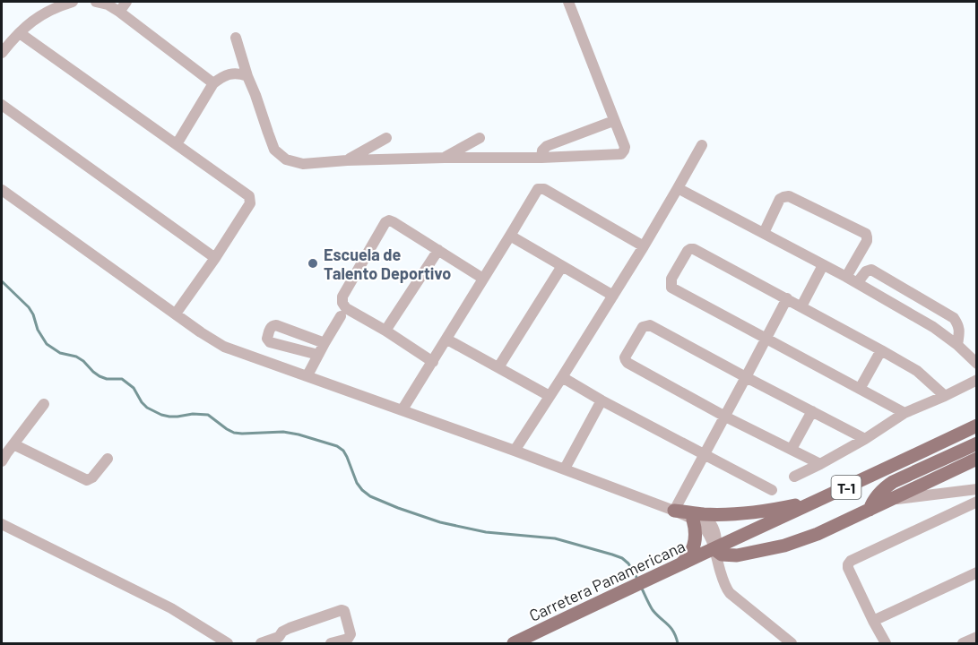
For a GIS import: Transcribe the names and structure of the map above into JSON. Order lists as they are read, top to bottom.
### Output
{
  "streets": {
    "main road": ["T-1", "Carretera Panamericana"]
  },
  "crossings": [
    ["T-1", "Carretera Panamericana"]
  ],
  "places": ["Escuela de Talento Deportivo"]
}
